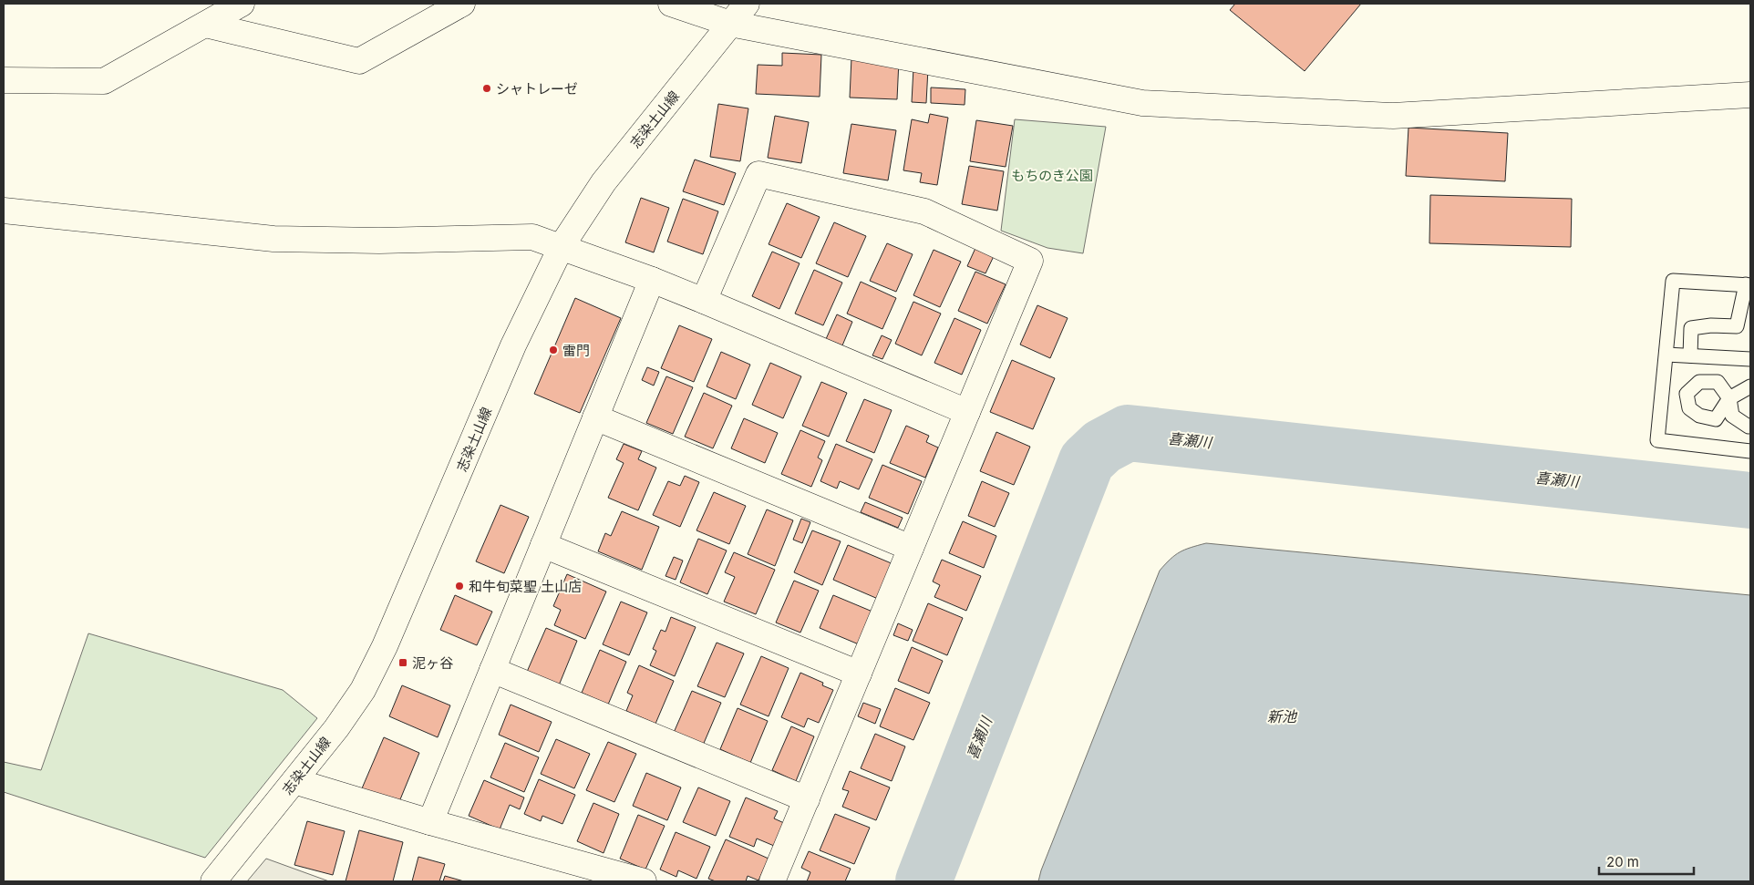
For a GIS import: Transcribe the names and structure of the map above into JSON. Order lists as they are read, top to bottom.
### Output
{
  "streets": {
    "street": ["志染土山線"]
  },
  "water": ["喜瀬川", "新池"],
  "parks": ["もちのき公園"],
  "places": {
    "other": ["シャトレーゼ", "雷門", "和牛旬菜聖 土山店"],
    "transit": ["泥ヶ谷"]
  },
  "scale_bar": "20 m"
}
